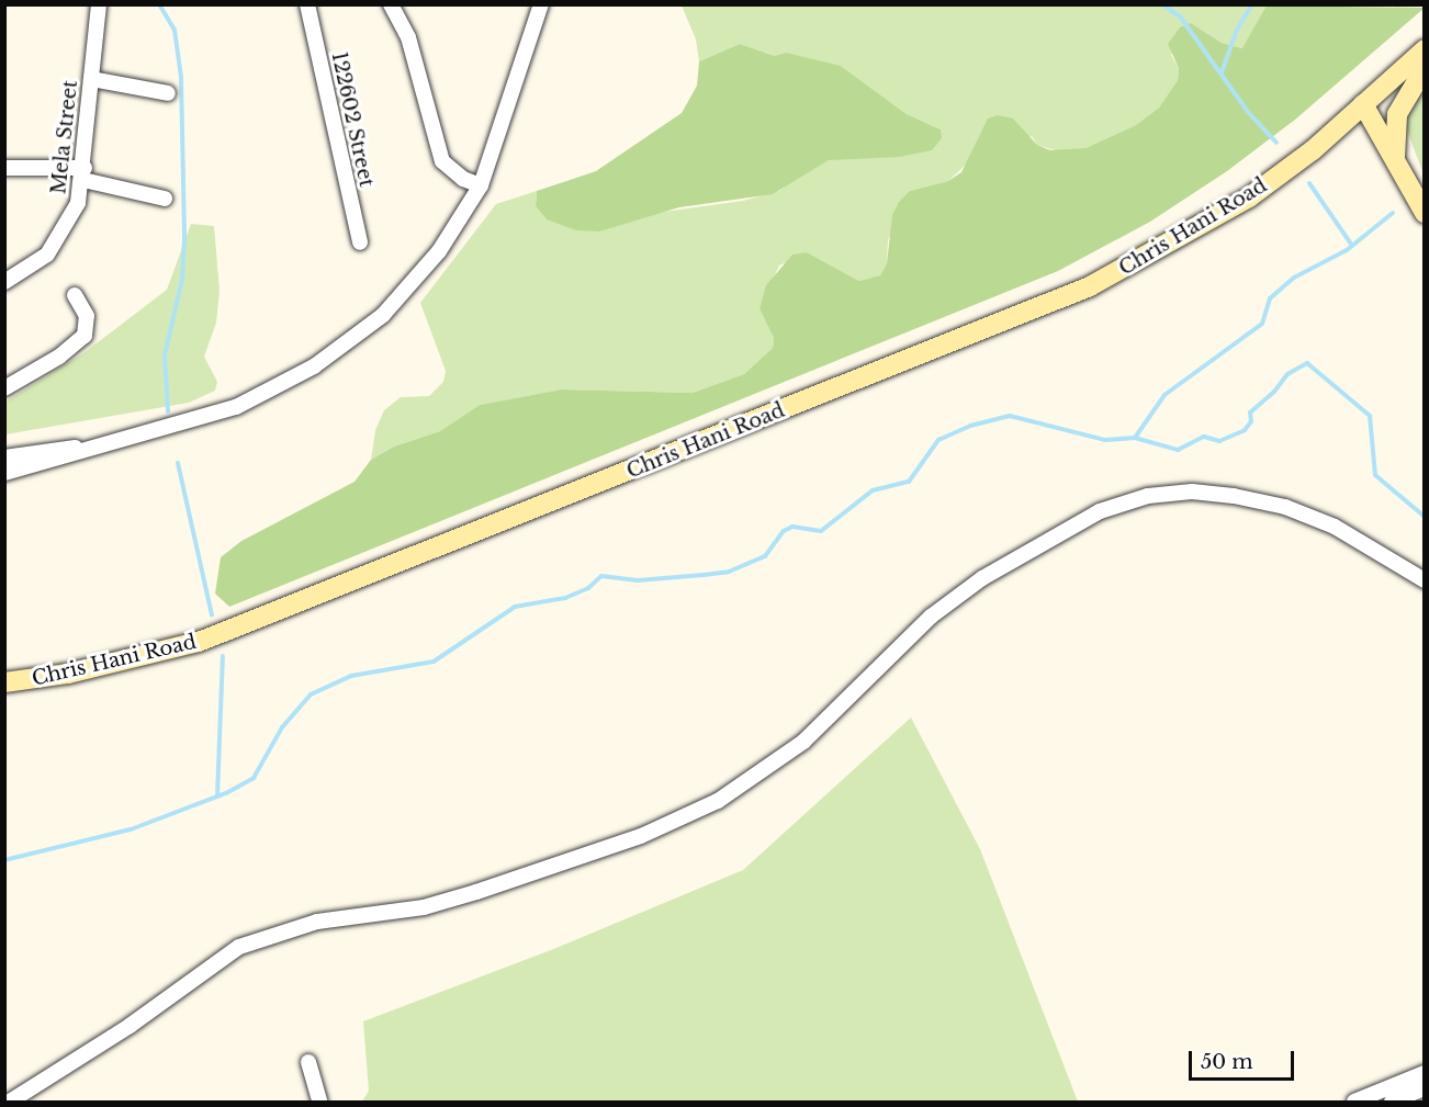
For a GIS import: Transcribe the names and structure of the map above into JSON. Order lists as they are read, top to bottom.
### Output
{
  "streets": {
    "main road": ["Chris Hani Road"],
    "street": ["122602 Street", "Mela Street"]
  },
  "scale_bar": "50 m"
}
